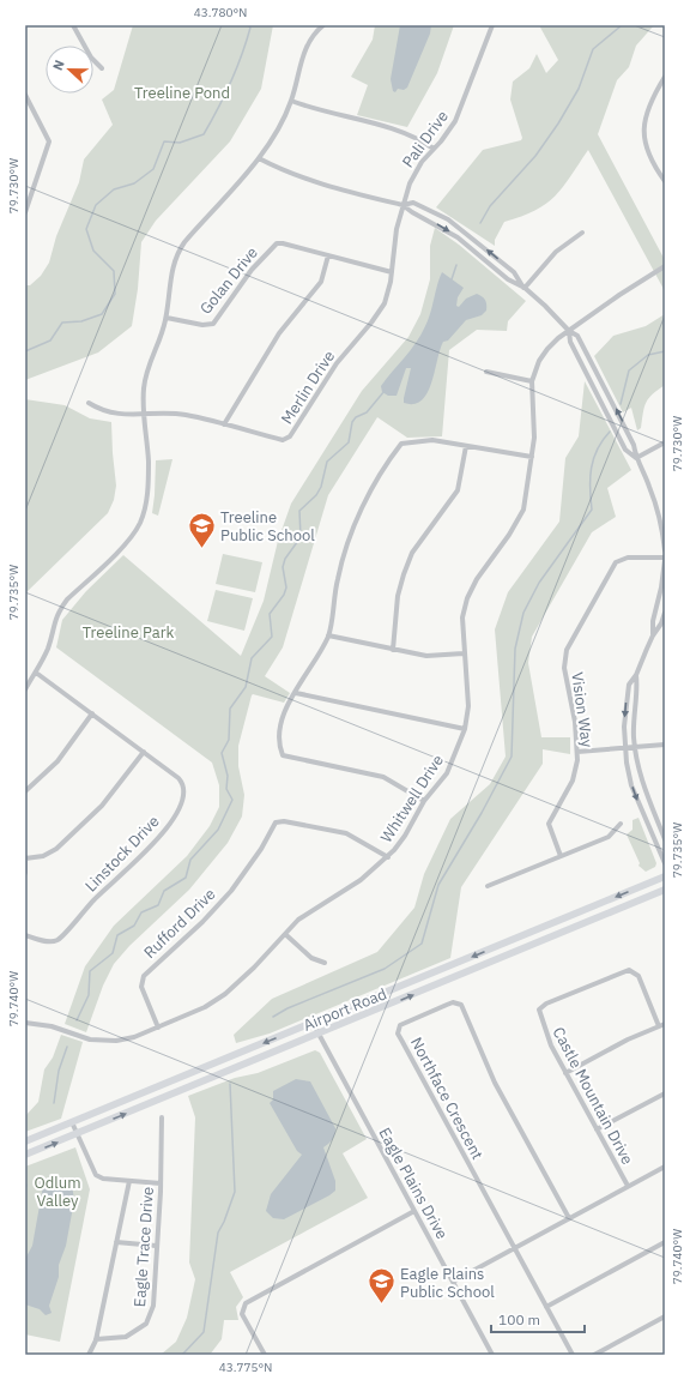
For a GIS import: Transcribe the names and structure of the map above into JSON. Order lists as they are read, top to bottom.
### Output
{
  "streets": {
    "main road": ["Airport Road"],
    "street": [
      "Pali Drive",
      "Golan Drive",
      "Merlin Drive",
      "Vision Way",
      "Whitwell Drive",
      "Linstock Drive",
      "Rufford Drive",
      "Castle Mountain Drive",
      "Northface Crescent",
      "Eagle Plains Drive",
      "Eagle Trace Drive"
    ]
  },
  "crossings": [
    ["Pali Drive", "Golan Drive"],
    ["Pali Drive", "Merlin Drive"],
    ["Golan Drive", "Merlin Drive"],
    ["Whitwell Drive", "Rufford Drive"],
    ["Airport Road", "Eagle Plains Drive"]
  ],
  "parks": ["Treeline Pond", "Treeline Park", "Odlum Valley"],
  "places": {
    "school or university": ["Treeline Public School", "Eagle Plains Public School"]
  },
  "scale_bar": "100 m",
  "north": "left",
  "coordinates": [
    "43.780°N",
    "79.730°W",
    "79.735°W",
    "79.740°W",
    "43.775°N"
  ]
}
